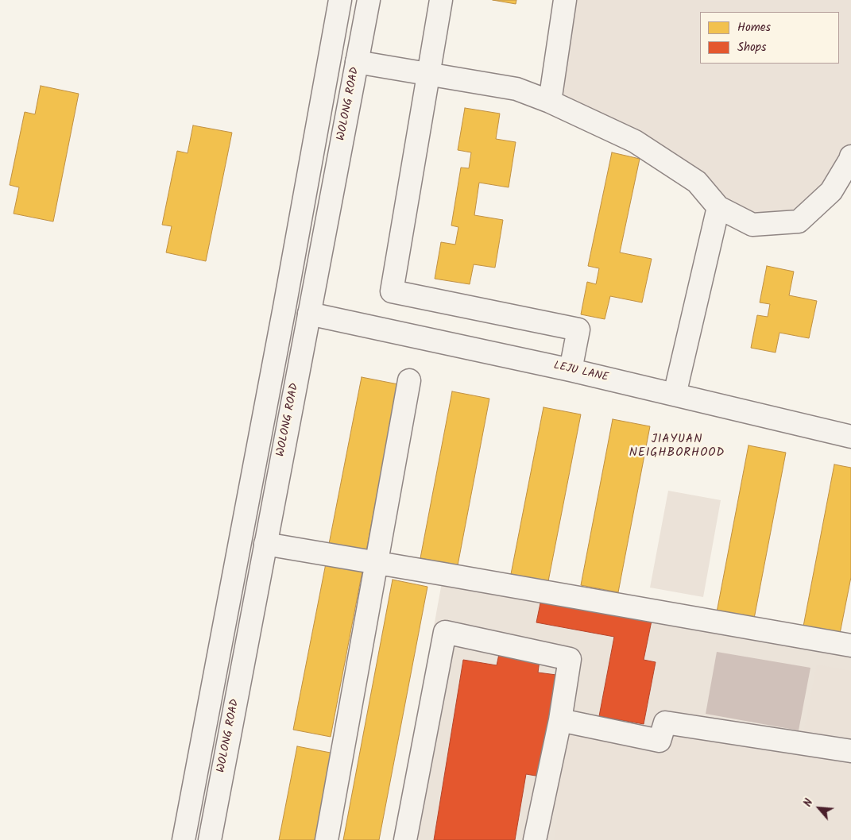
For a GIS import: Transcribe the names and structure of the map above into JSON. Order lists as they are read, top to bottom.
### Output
{
  "streets": {
    "main road": ["WOLONG ROAD", "LEJU LANE"]
  },
  "crossings": [
    ["WOLONG ROAD", "LEJU LANE"]
  ],
  "districts": ["JIAYUAN NEIGHBORHOOD"],
  "legend": ["Homes", "Shops"],
  "north": "top left"
}
